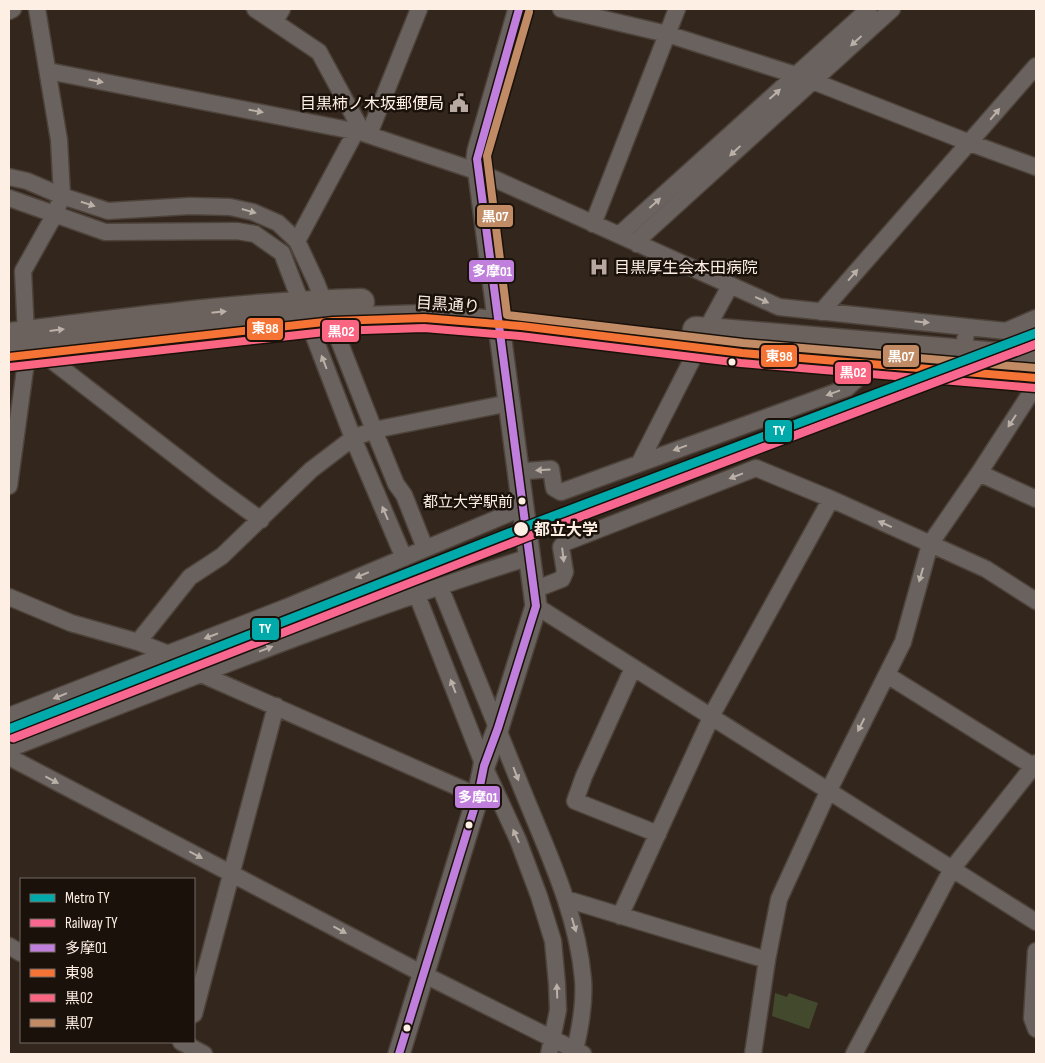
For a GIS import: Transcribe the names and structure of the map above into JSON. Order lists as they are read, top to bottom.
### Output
{
  "streets": {
    "main road": ["目黒通り"]
  },
  "places": {
    "public building": ["目黒柿ノ木坂郵便局"],
    "hospital": ["目黒厚生会本田病院"],
    "other": ["都立大学駅前", "都立大学"]
  },
  "lines": [
    "transit line 多摩01",
    "transit line 黒07",
    "transit line 東98",
    "transit line 黒02",
    "metro line TY",
    "rail line TY"
  ],
  "legend": [
    "Metro TY",
    "Railway TY",
    "多摩01",
    "東98",
    "黒02",
    "黒07"
  ]
}
